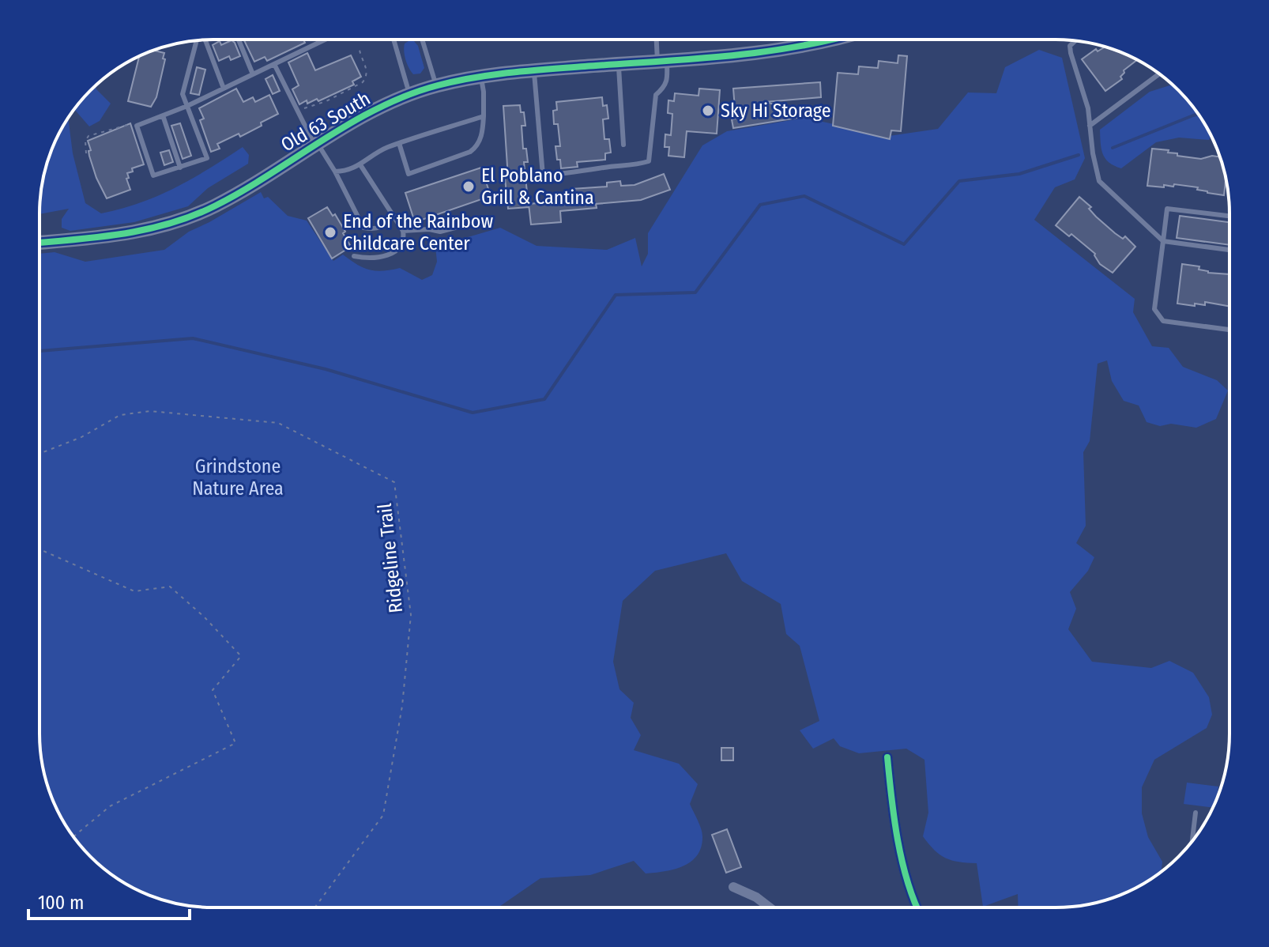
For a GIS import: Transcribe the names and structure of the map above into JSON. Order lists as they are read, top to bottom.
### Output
{
  "streets": {
    "main road": ["Old 63 South"],
    "path": ["Ridgeline Trail"]
  },
  "parks": ["Grindstone Nature Area"],
  "places": ["Sky Hi Storage", "El Poblano Grill & Cantina", "End of the Rainbow Childcare Center"],
  "scale_bar": "100 m"
}
